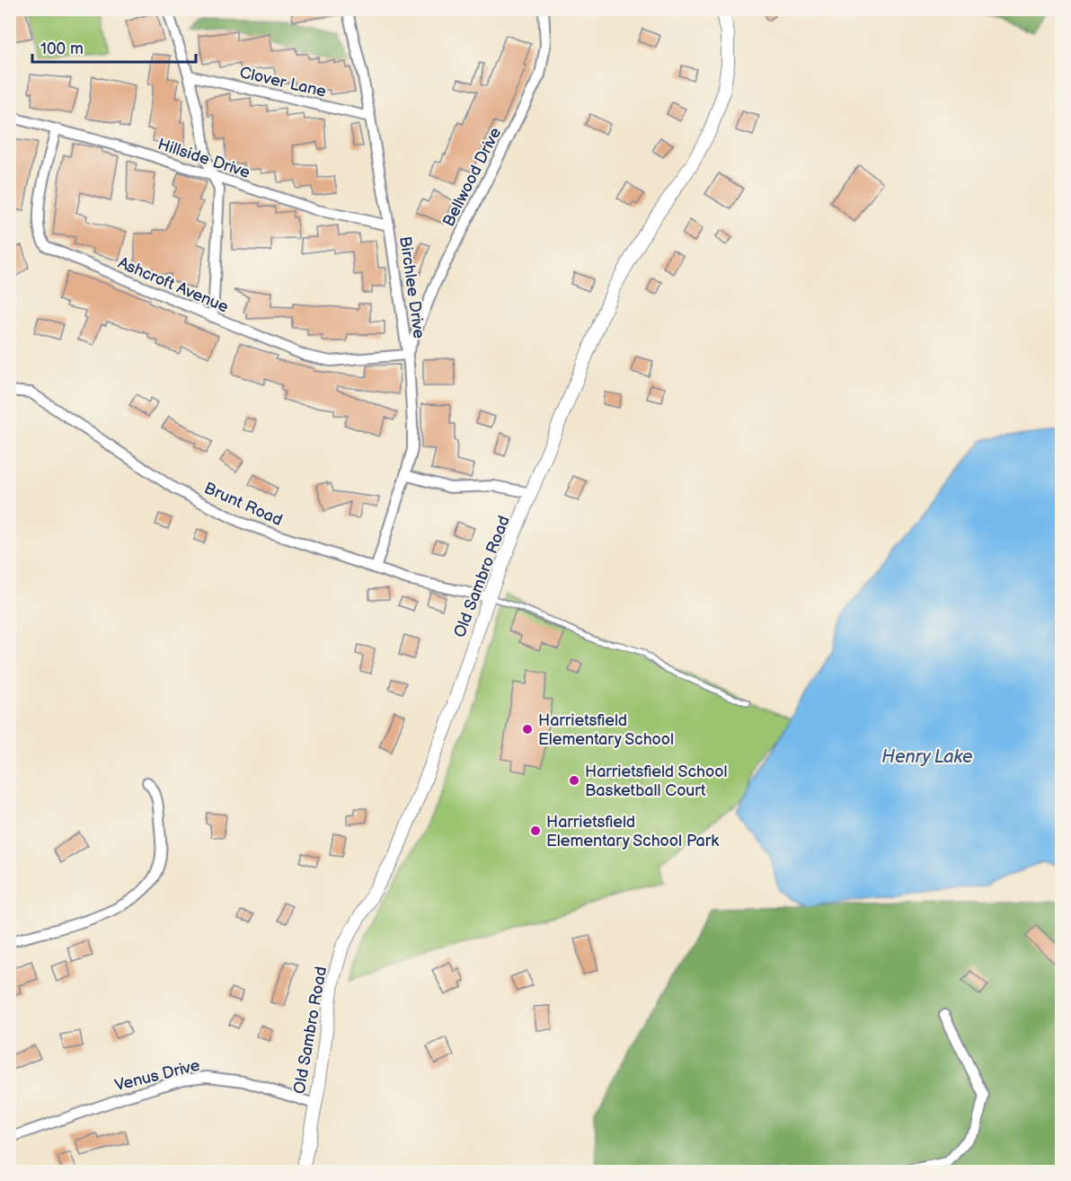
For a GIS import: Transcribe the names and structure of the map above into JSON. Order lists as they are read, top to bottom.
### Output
{
  "streets": {
    "main road": ["Old Sambro Road"],
    "street": [
      "Clover Lane",
      "Hillside Drive",
      "Bellwood Drive",
      "Ashcroft Avenue",
      "Birchlee Drive",
      "Brunt Road",
      "Venus Drive"
    ]
  },
  "crossings": [
    ["Clover Lane", "Birchlee Drive"],
    ["Hillside Drive", "Ashcroft Avenue"],
    ["Hillside Drive", "Birchlee Drive"],
    ["Bellwood Drive", "Ashcroft Avenue"],
    ["Bellwood Drive", "Birchlee Drive"],
    ["Ashcroft Avenue", "Birchlee Drive"],
    ["Birchlee Drive", "Brunt Road"],
    ["Brunt Road", "Old Sambro Road"],
    ["Old Sambro Road", "Venus Drive"]
  ],
  "water": ["Henry Lake"],
  "places": ["Harrietsfield Elementary School", "Harrietsfield School Basketball Court", "Harrietsfield Elementary School Park"],
  "scale_bar": "100 m"
}
